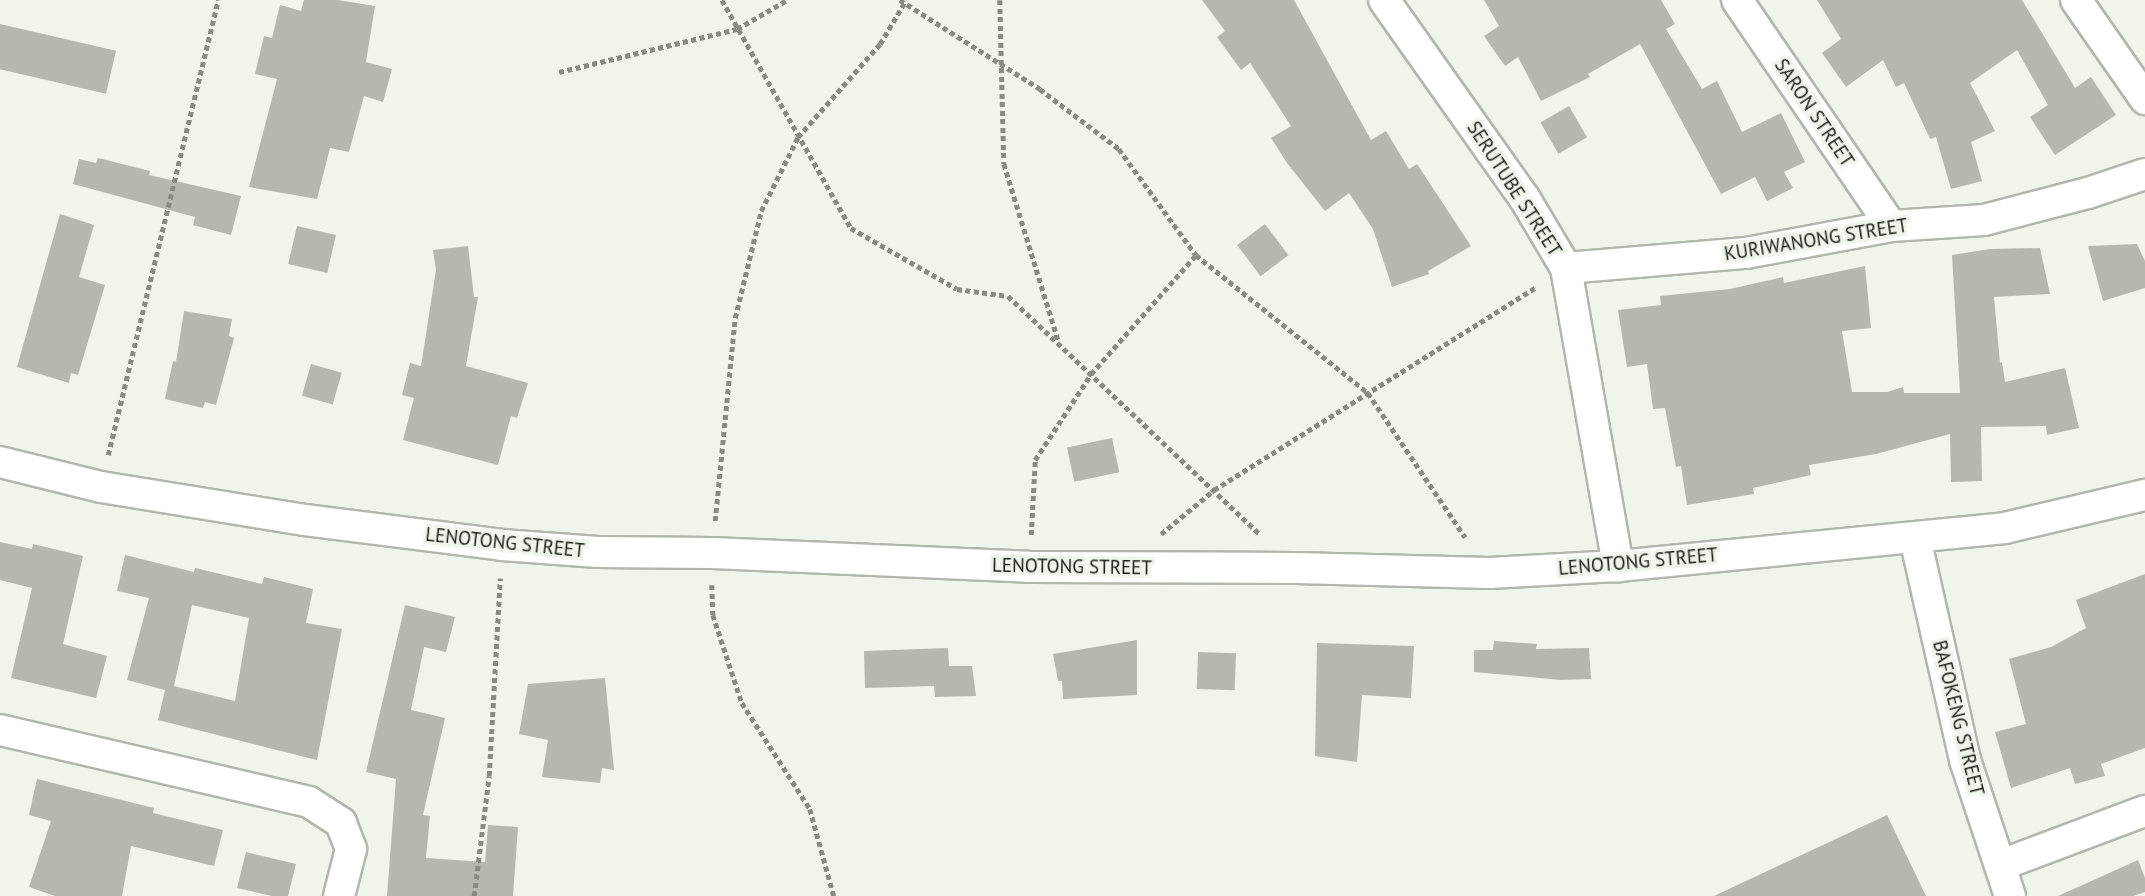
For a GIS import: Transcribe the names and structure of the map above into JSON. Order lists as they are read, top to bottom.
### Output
{
  "streets": {
    "street": [
      "SARON STREET",
      "SERUTUBE STREET",
      "KURIWANONG STREET",
      "LENOTONG STREET",
      "BAFOKENG STREET"
    ]
  },
  "crossings": [
    ["SARON STREET", "KURIWANONG STREET"],
    ["SERUTUBE STREET", "KURIWANONG STREET"],
    ["SERUTUBE STREET", "LENOTONG STREET"],
    ["LENOTONG STREET", "BAFOKENG STREET"]
  ]
}
